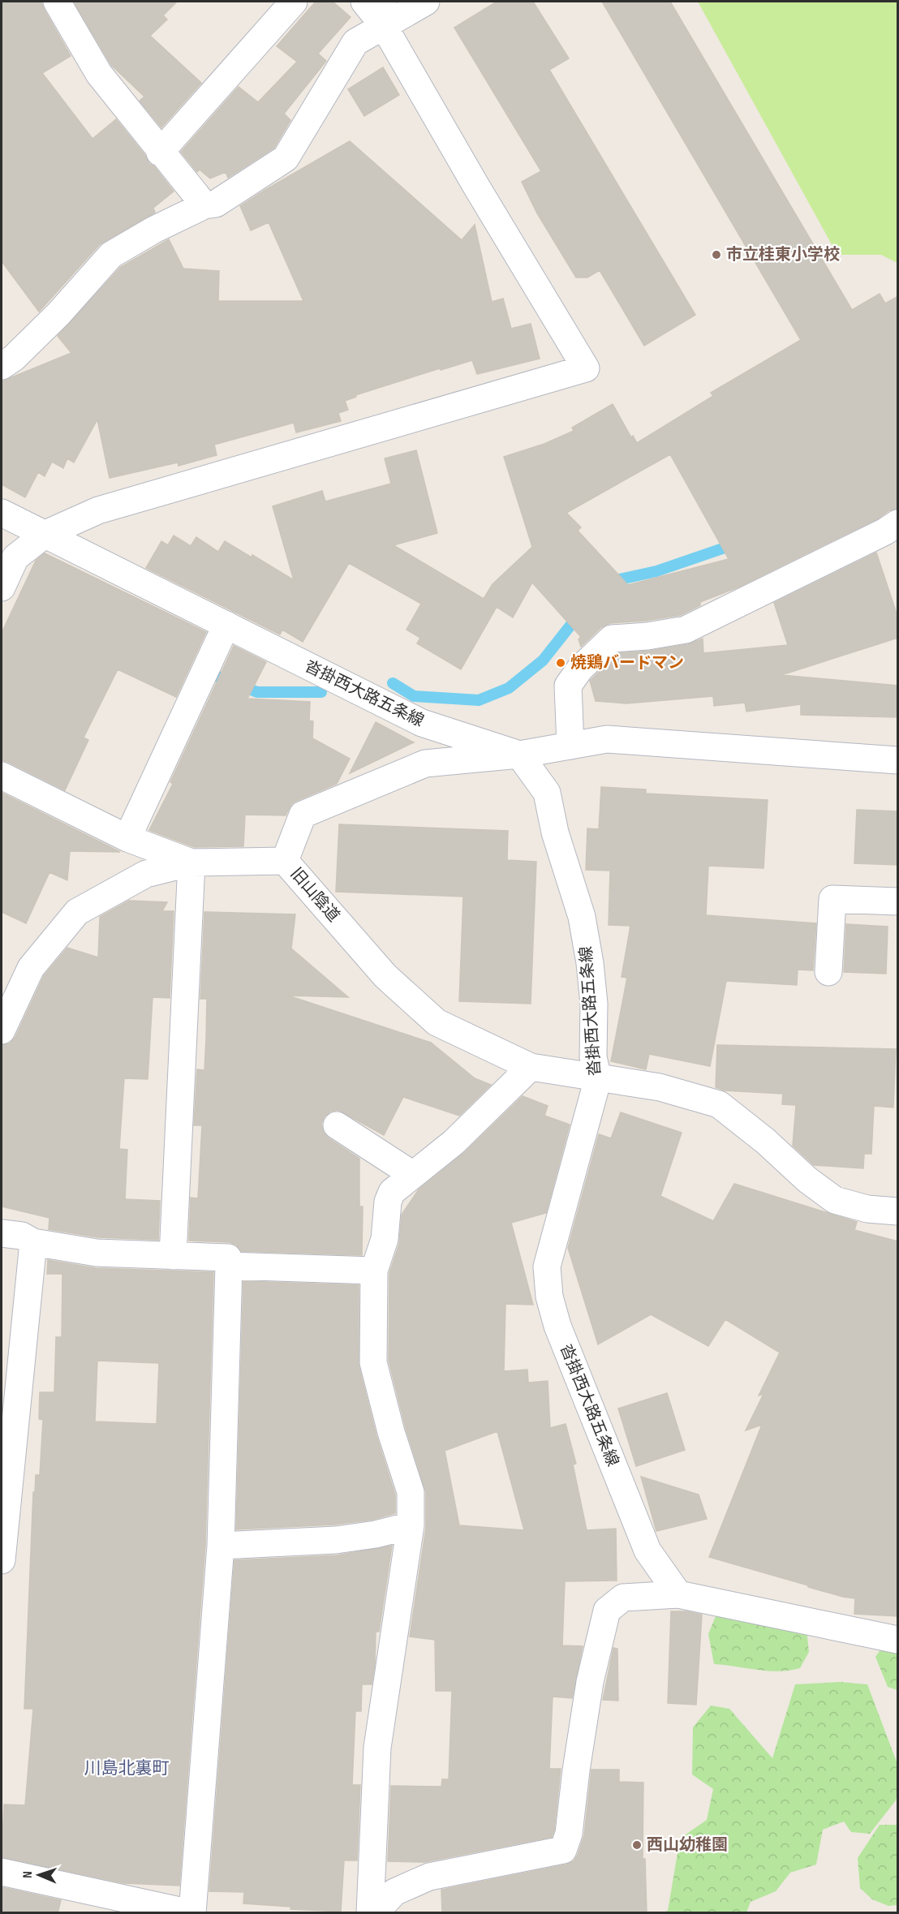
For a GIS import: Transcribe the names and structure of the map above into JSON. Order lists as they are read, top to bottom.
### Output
{
  "streets": {
    "street": ["沓掛西大路五条線", "旧山陰道"]
  },
  "crossings": [
    ["沓掛西大路五条線", "旧山陰道"]
  ],
  "districts": ["川島北裏町"],
  "places": ["市立桂東小学校", "焼鶏バードマン", "西山幼稚園"],
  "north": "left"
}
